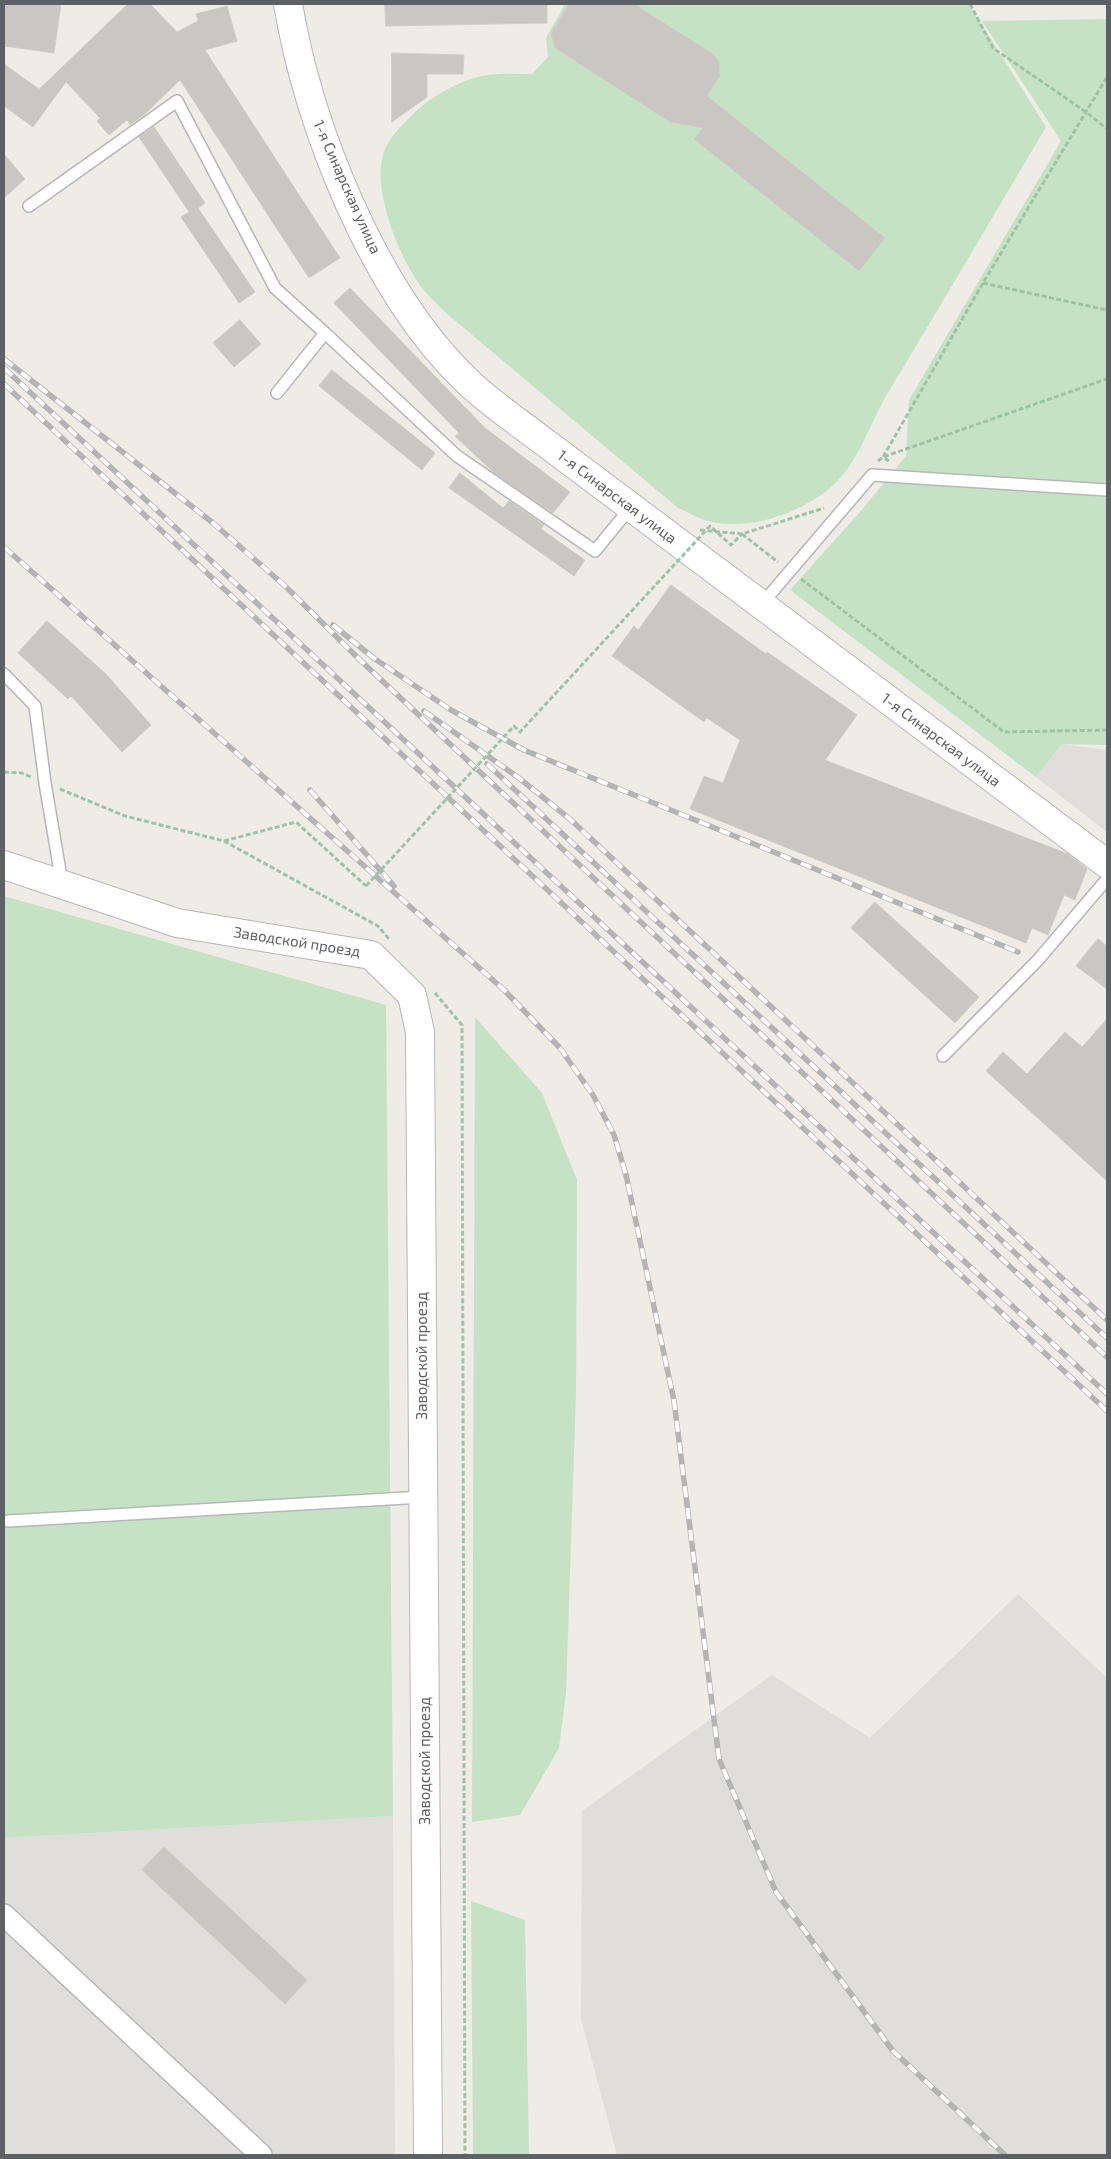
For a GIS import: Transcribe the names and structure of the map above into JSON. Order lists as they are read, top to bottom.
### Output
{
  "streets": {
    "street": ["1-я Синарская улица", "Заводской проезд"]
  }
}
